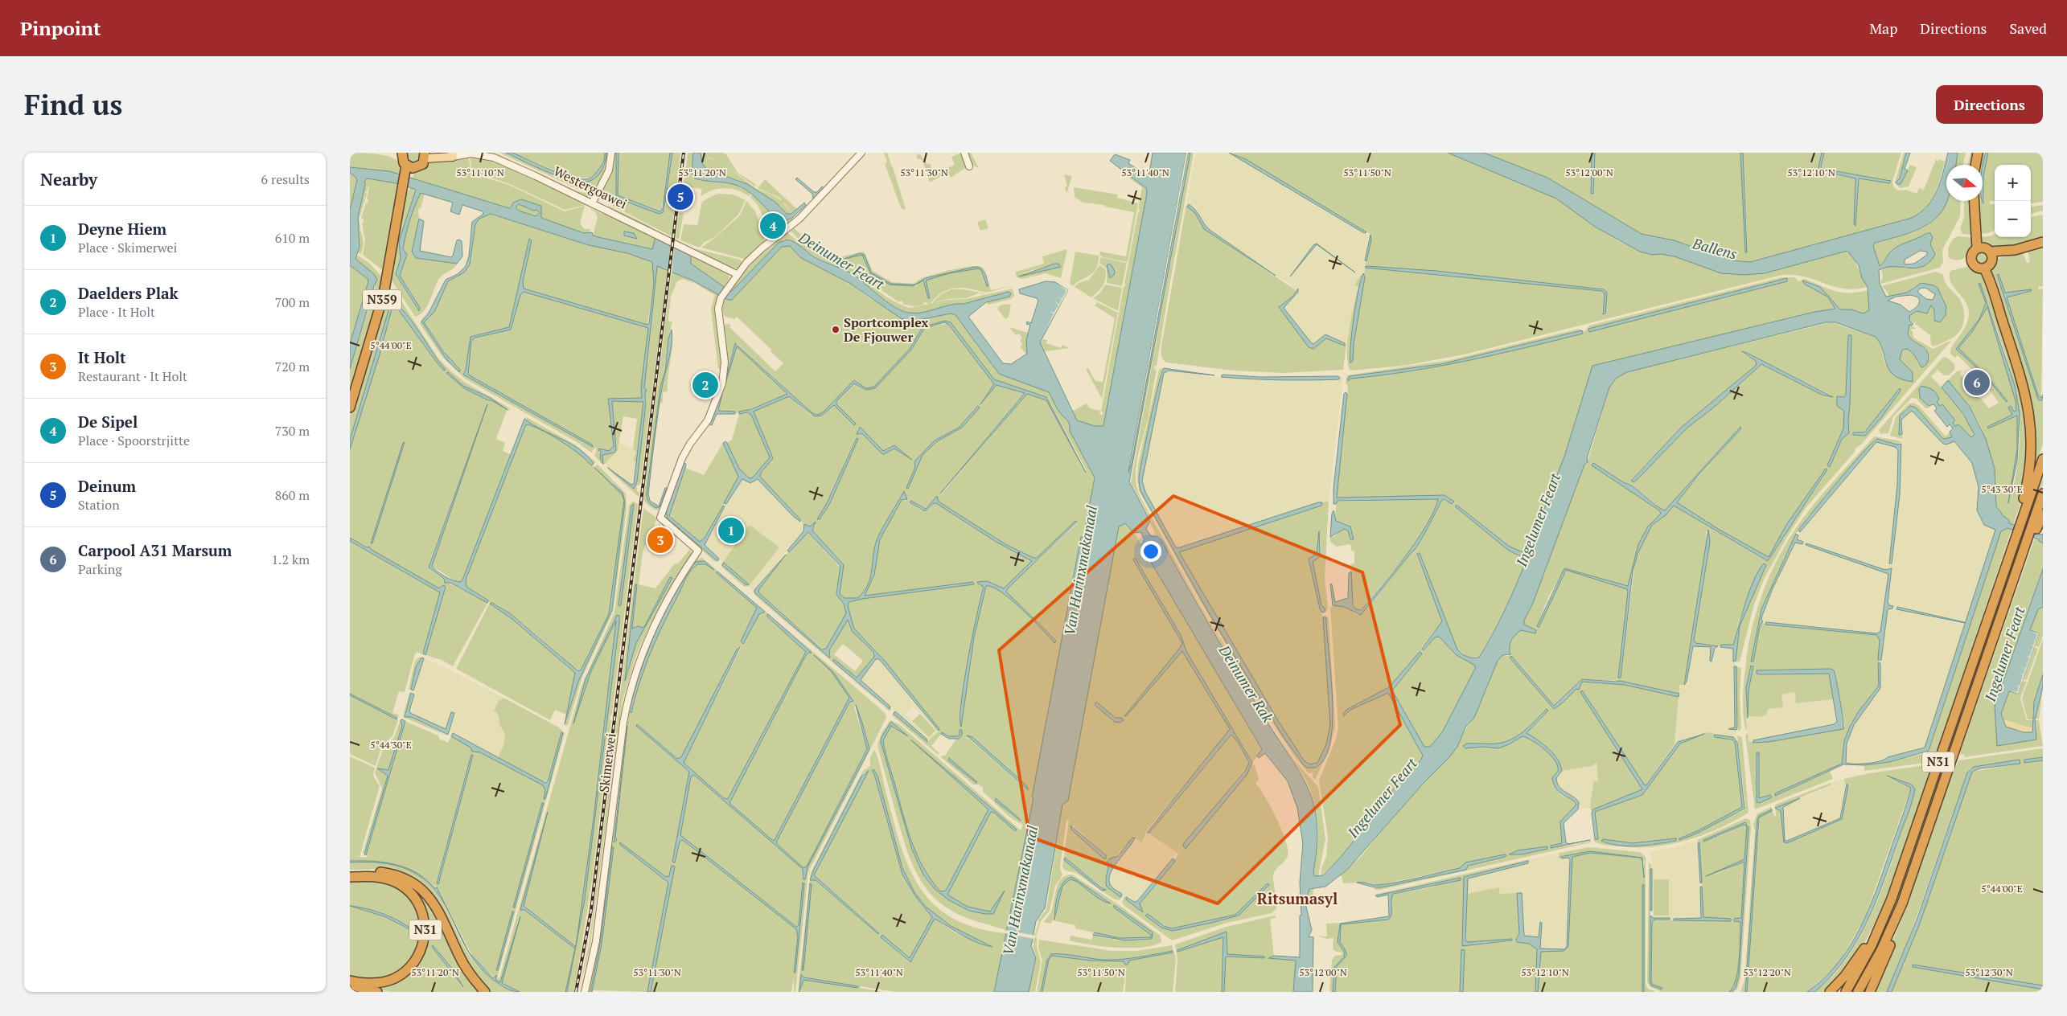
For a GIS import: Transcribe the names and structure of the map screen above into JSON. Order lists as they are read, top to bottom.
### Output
{
  "streets": {
    "highway": ["N359", "N31"],
    "main road": ["Westergoawei"],
    "street": ["Skimerwei"]
  },
  "crossings": [
    ["Westergoawei", "Skimerwei"]
  ],
  "districts": ["Ritsumasyl"],
  "water": [
    "Ballens",
    "Deinumer Feart",
    "Ingelumer Feart",
    "Van Harinxmakanaal",
    "Deinumer Rak"
  ],
  "places": ["Sportcomplex De Fjouwer"],
  "north": "right",
  "page": {
    "header": "Pinpoint",
    "nav": ["Map", "Directions", "Saved"],
    "buttons": "Directions",
    "title": "Find us",
    "heading": ["Nearby", "6 results"],
    "map_buttons": ["+", "−"],
    "pins": [
      "5",
      "4",
      "6",
      "2",
      "1",
      "3"
    ],
    "list": [
      {
        "mark": "1",
        "name": "Deyne Hiem",
        "note": "Place · Skimerwei",
        "value": "610 m"
      },
      {
        "mark": "2",
        "name": "Daelders Plak",
        "note": "Place · It Holt",
        "value": "700 m"
      },
      {
        "mark": "3",
        "name": "It Holt",
        "note": "Restaurant · It Holt",
        "value": "720 m"
      },
      {
        "mark": "4",
        "name": "De Sipel",
        "note": "Place · Spoorstrjitte",
        "value": "730 m"
      },
      {
        "mark": "5",
        "name": "Deinum",
        "note": "Station",
        "value": "860 m"
      },
      {
        "mark": "6",
        "name": "Carpool A31 Marsum",
        "note": "Parking",
        "value": "1.2 km"
      }
    ]
  },
  "coordinates": [
    "53°11'10\"N",
    "53°11'20\"N",
    "53°11'30\"N",
    "53°11'40\"N",
    "53°11'50\"N",
    "53°12'00\"N",
    "53°12'10\"N",
    "5°44'00\"E",
    "5°43'30\"E",
    "5°44'30\"E",
    "53°12'20\"N",
    "53°12'30\"N"
  ]
}
